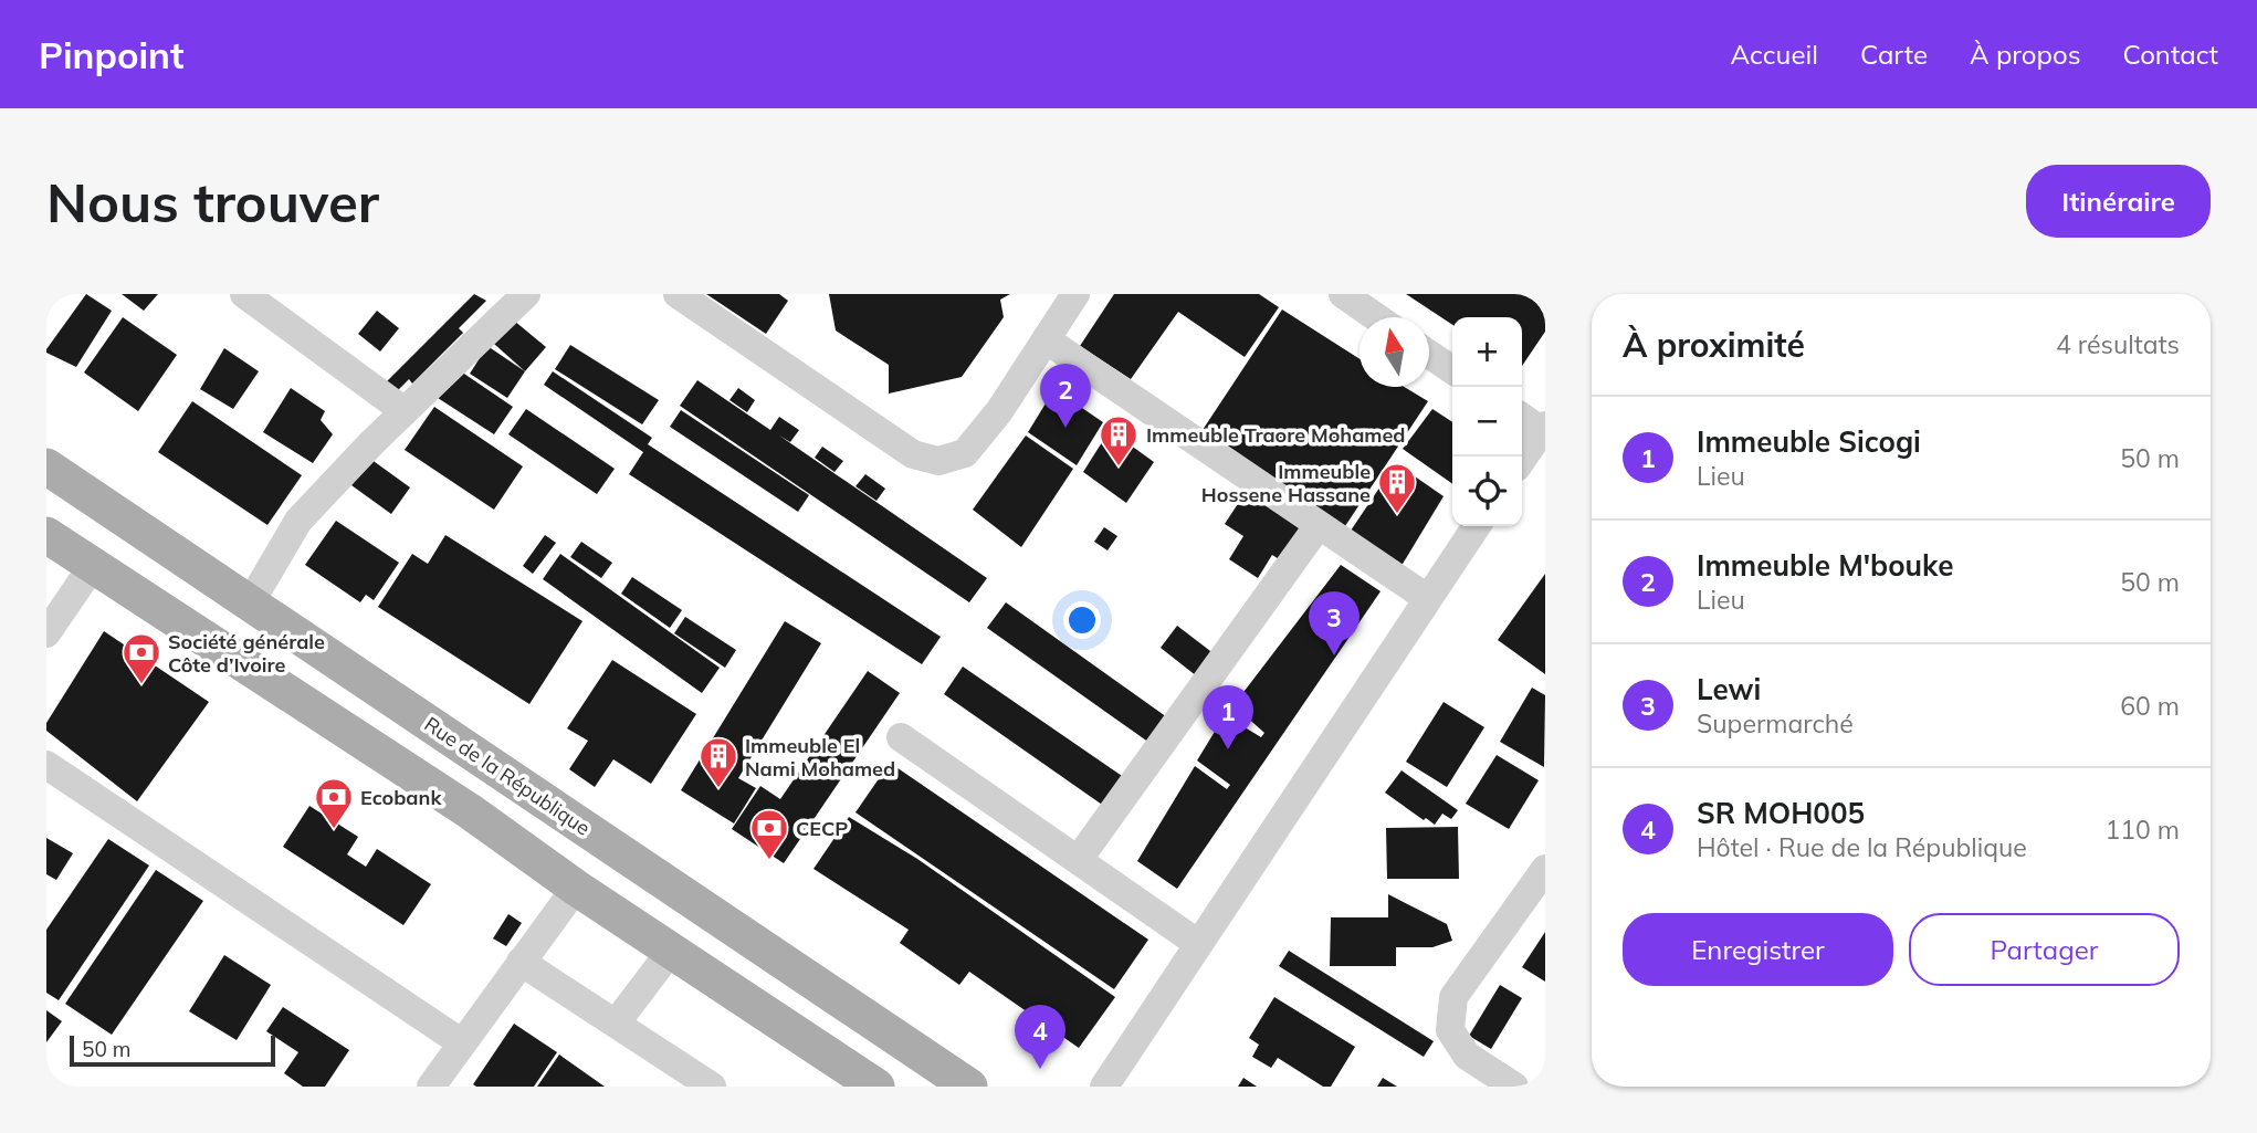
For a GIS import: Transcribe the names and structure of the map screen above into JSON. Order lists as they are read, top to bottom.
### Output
{
  "streets": {
    "main road": ["Rue de la République"]
  },
  "places": {
    "building": ["Immeuble Traore Mohamed", "Immeuble Hossene Hassane", "Immeuble El Nami Mohamed"],
    "bank": ["Société générale Côte d’Ivoire", "Ecobank", "CECP"]
  },
  "scale_bar": "50 m",
  "north": "top",
  "page": {
    "header": "Pinpoint",
    "nav": [
      "Accueil",
      "Carte",
      "À propos",
      "Contact"
    ],
    "buttons": [
      "Itinéraire",
      ["Enregistrer", "Partager"]
    ],
    "title": "Nous trouver",
    "heading": ["À proximité", "4 résultats"],
    "map_buttons": ["+", "−"],
    "pins": [
      "2",
      "3",
      "1",
      "4"
    ],
    "list": [
      {
        "mark": "1",
        "name": "Immeuble Sicogi",
        "note": "Lieu",
        "value": "50 m"
      },
      {
        "mark": "2",
        "name": "Immeuble M'bouke",
        "note": "Lieu",
        "value": "50 m"
      },
      {
        "mark": "3",
        "name": "Lewi",
        "note": "Supermarché",
        "value": "60 m"
      },
      {
        "mark": "4",
        "name": "SR MOH005",
        "note": "Hôtel · Rue de la République",
        "value": "110 m"
      }
    ],
    "scale": "50 m"
  }
}
